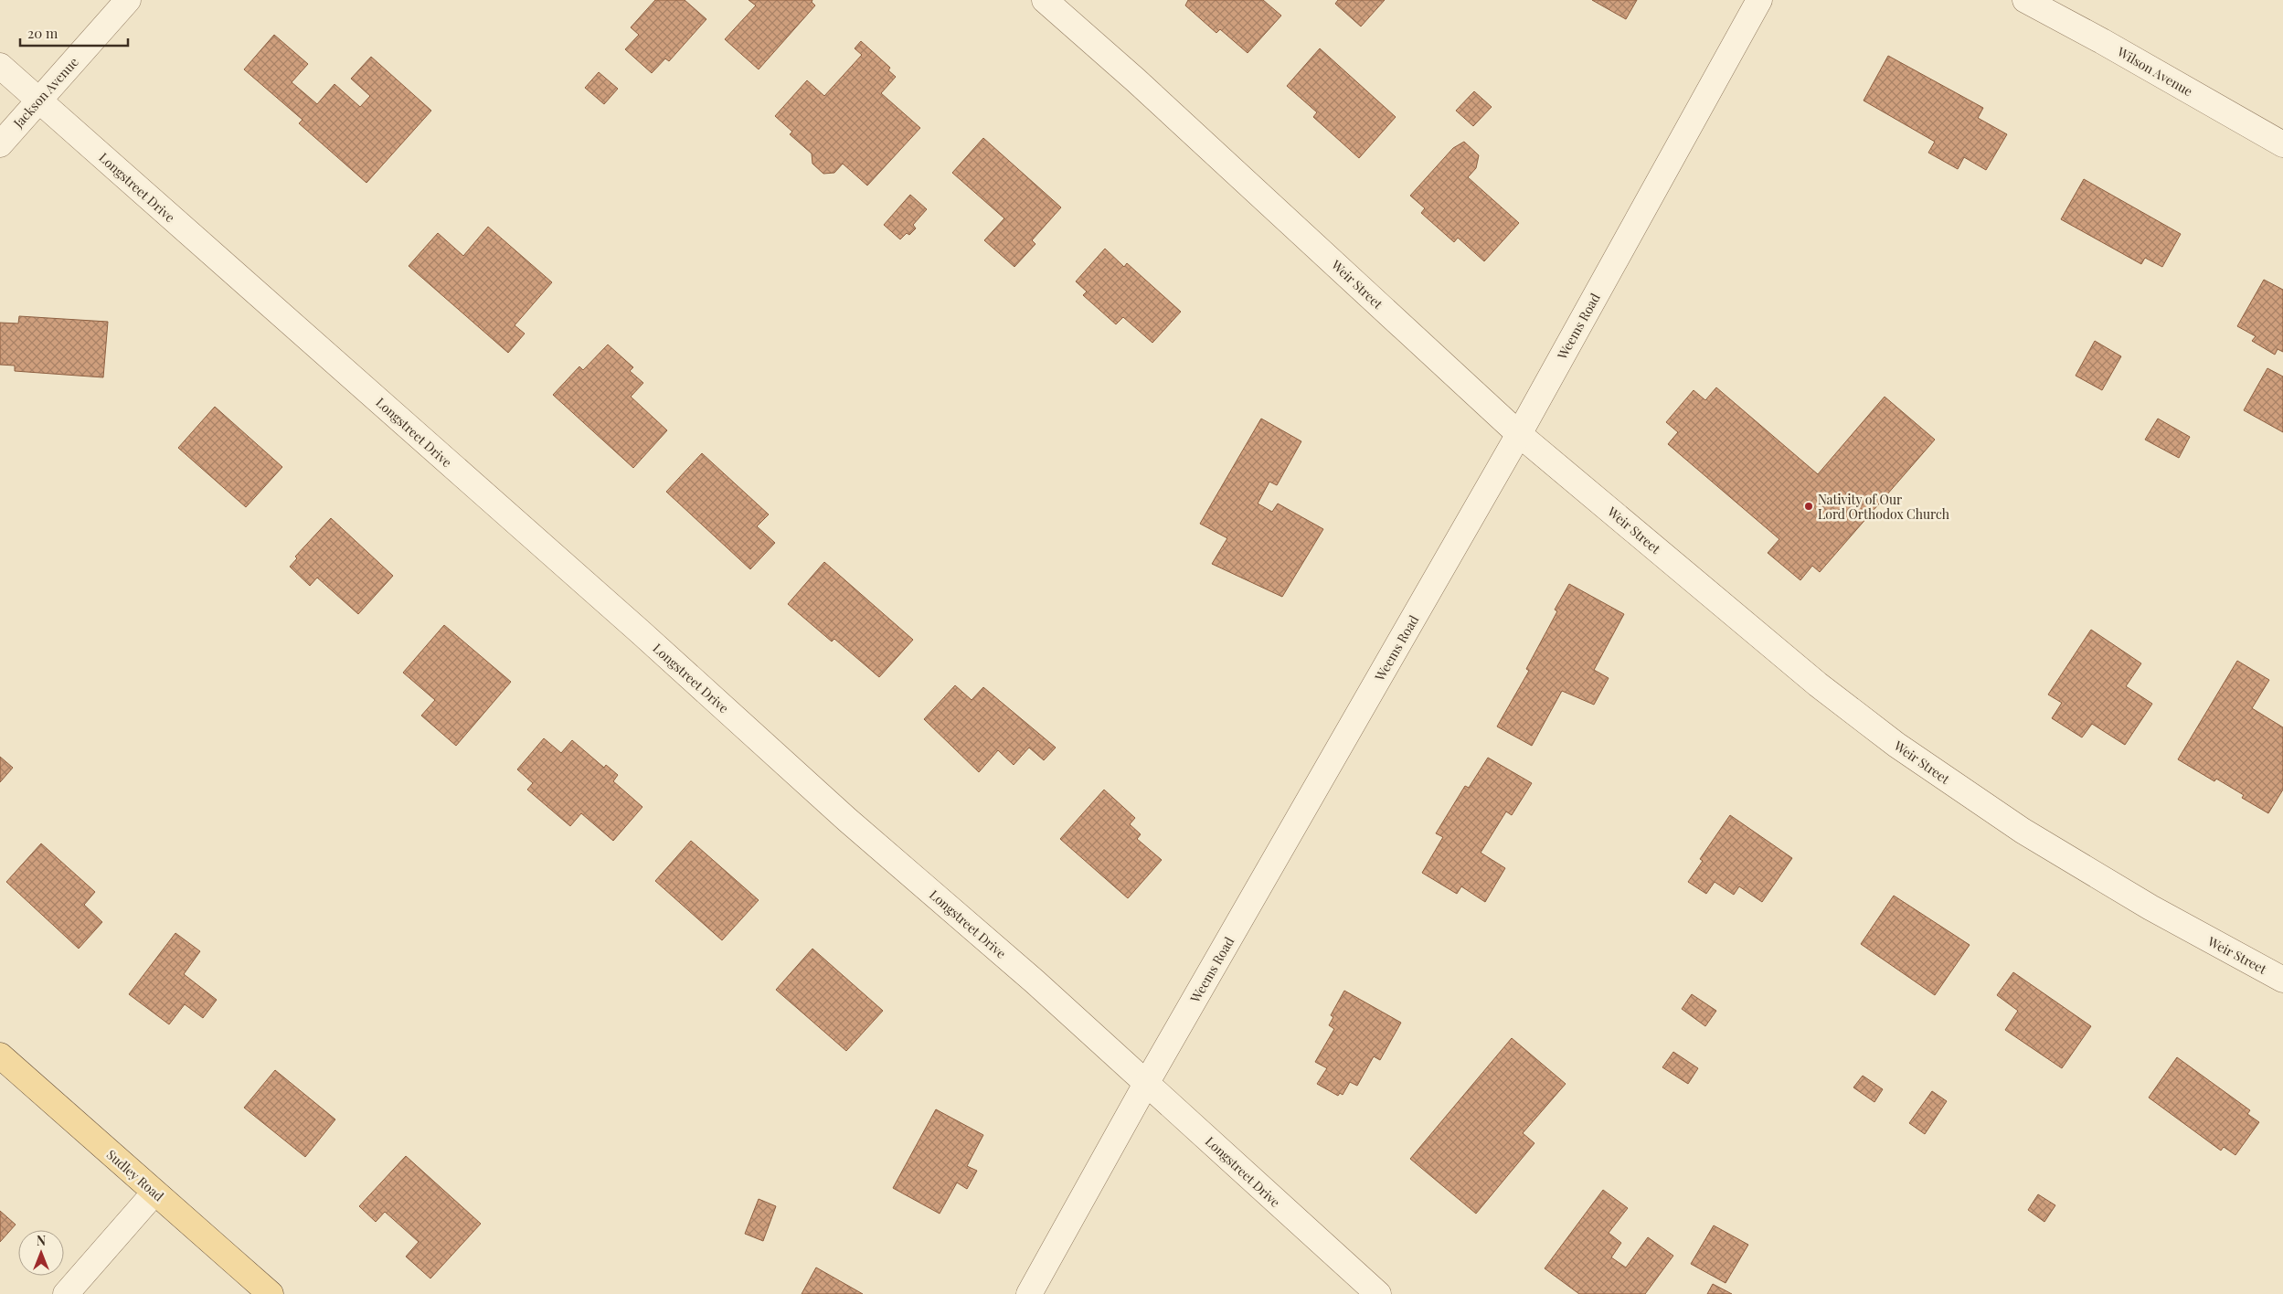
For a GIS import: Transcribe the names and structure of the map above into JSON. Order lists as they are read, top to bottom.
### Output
{
  "streets": {
    "main road": ["Sudley Road"],
    "street": [
      "Wilson Avenue",
      "Jackson Avenue",
      "Longstreet Drive",
      "Weir Street",
      "Weems Road"
    ]
  },
  "crossings": [
    ["Jackson Avenue", "Longstreet Drive"],
    ["Longstreet Drive", "Weems Road"],
    ["Weir Street", "Weems Road"]
  ],
  "places": ["Nativity of Our Lord Orthodox Church"],
  "scale_bar": "20 m",
  "north": "top"
}
